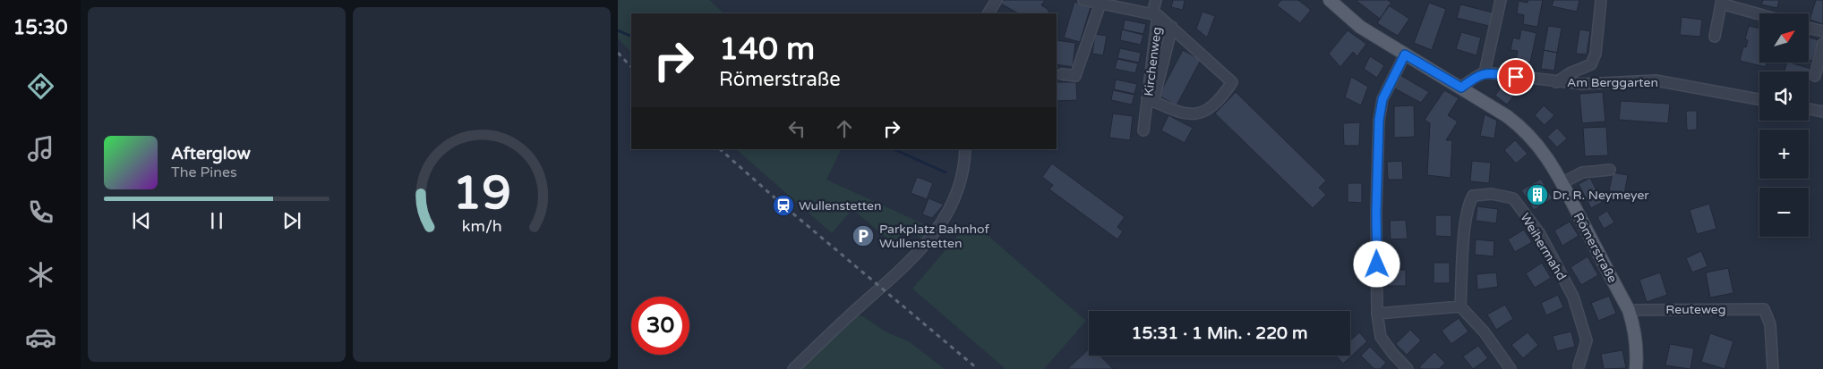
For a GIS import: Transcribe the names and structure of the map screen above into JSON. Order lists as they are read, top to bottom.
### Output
{
  "streets": {
    "main road": ["Römerstraße"],
    "street": [
      "Kirchenweg",
      "Am Berggarten",
      "Weihermahd",
      "Reuteweg"
    ]
  },
  "crossings": [
    ["Römerstraße", "Reuteweg"]
  ],
  "places": {
    "building": ["Dr. R. Neymeyer"],
    "station": ["Wullenstetten"],
    "parking": ["Parkplatz Bahnhof Wullenstetten"]
  },
  "north": "top right",
  "page": {
    "tabs": "15:30",
    "map_buttons": ["+", "−"],
    "turn": ["140 m", "Römerstraße"],
    "song": ["Afterglow", "The Pines"],
    "limit": "30",
    "trip": "15:31 · 1 Min. · 220 m",
    "gauge": ["19", "km/h"]
  }
}
